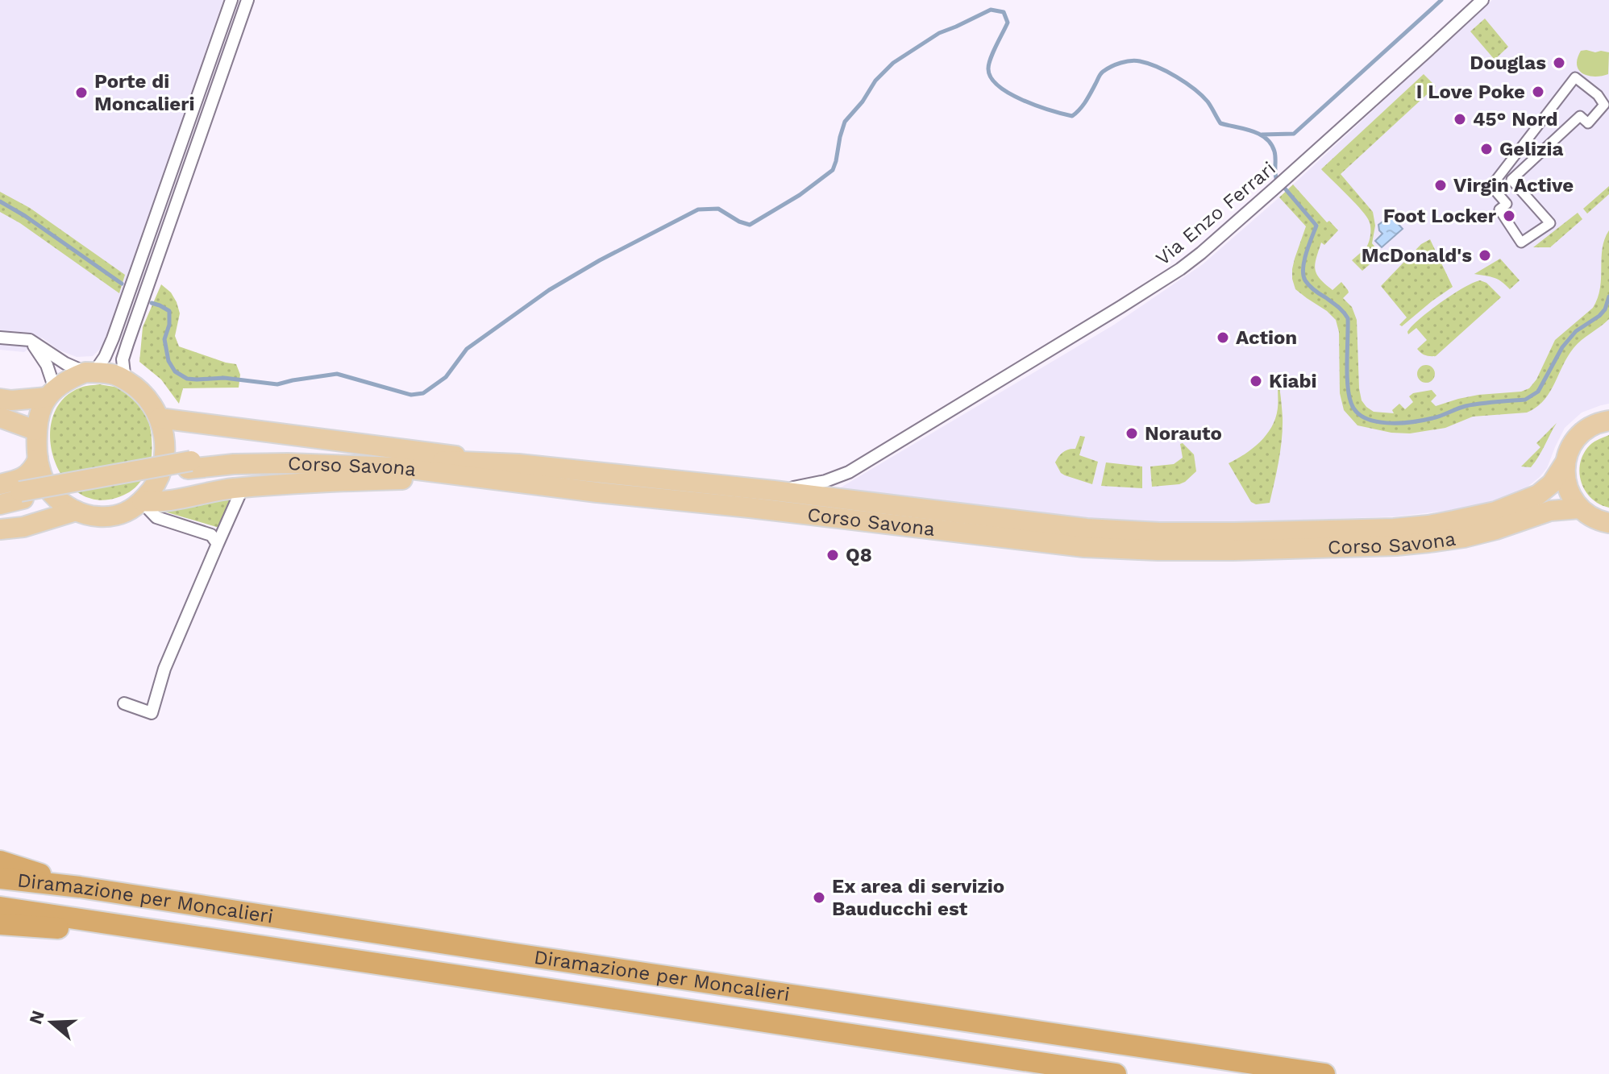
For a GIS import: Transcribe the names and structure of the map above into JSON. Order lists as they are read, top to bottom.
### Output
{
  "streets": {
    "highway": ["Diramazione per Moncalieri"],
    "main road": ["Corso Savona"],
    "street": ["Via Enzo Ferrari"]
  },
  "crossings": [
    ["Via Enzo Ferrari", "Corso Savona"]
  ],
  "places": [
    "Douglas",
    "I Love Poke",
    "Porte di Moncalieri",
    "45° Nord",
    "Gelizia",
    "Virgin Active",
    "Foot Locker",
    "McDonald's",
    "Action",
    "Kiabi",
    "Norauto",
    "Q8",
    "Ex area di servizio Bauducchi est"
  ],
  "north": "left"
}
